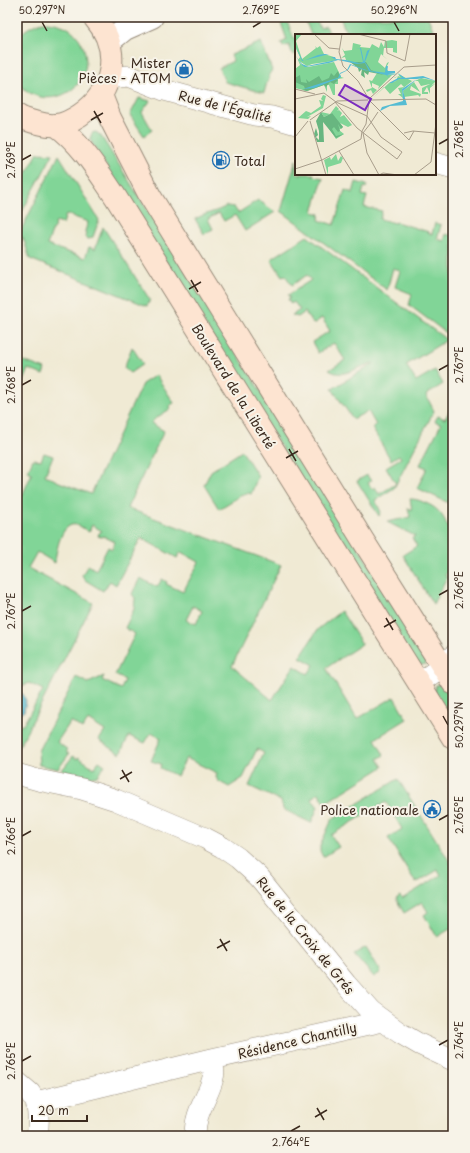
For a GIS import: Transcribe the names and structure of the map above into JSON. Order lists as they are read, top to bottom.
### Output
{
  "streets": {
    "main road": ["Boulevard de la Liberté"],
    "street": ["Rue de l'Égalité", "Rue de la Croix de Grés", "Résidence Chantilly"]
  },
  "crossings": [
    ["Rue de la Croix de Grés", "Résidence Chantilly"]
  ],
  "places": {
    "shop": ["Mister Pièces - ATOM"],
    "fuel station": ["Total"],
    "public building": ["Police nationale"]
  },
  "scale_bar": "20 m",
  "coordinates": [
    "50.297°N",
    "2.769°E",
    "50.296°N",
    "2.768°E",
    "2.767°E",
    "2.766°E",
    "2.765°E",
    "2.764°E"
  ]
}
